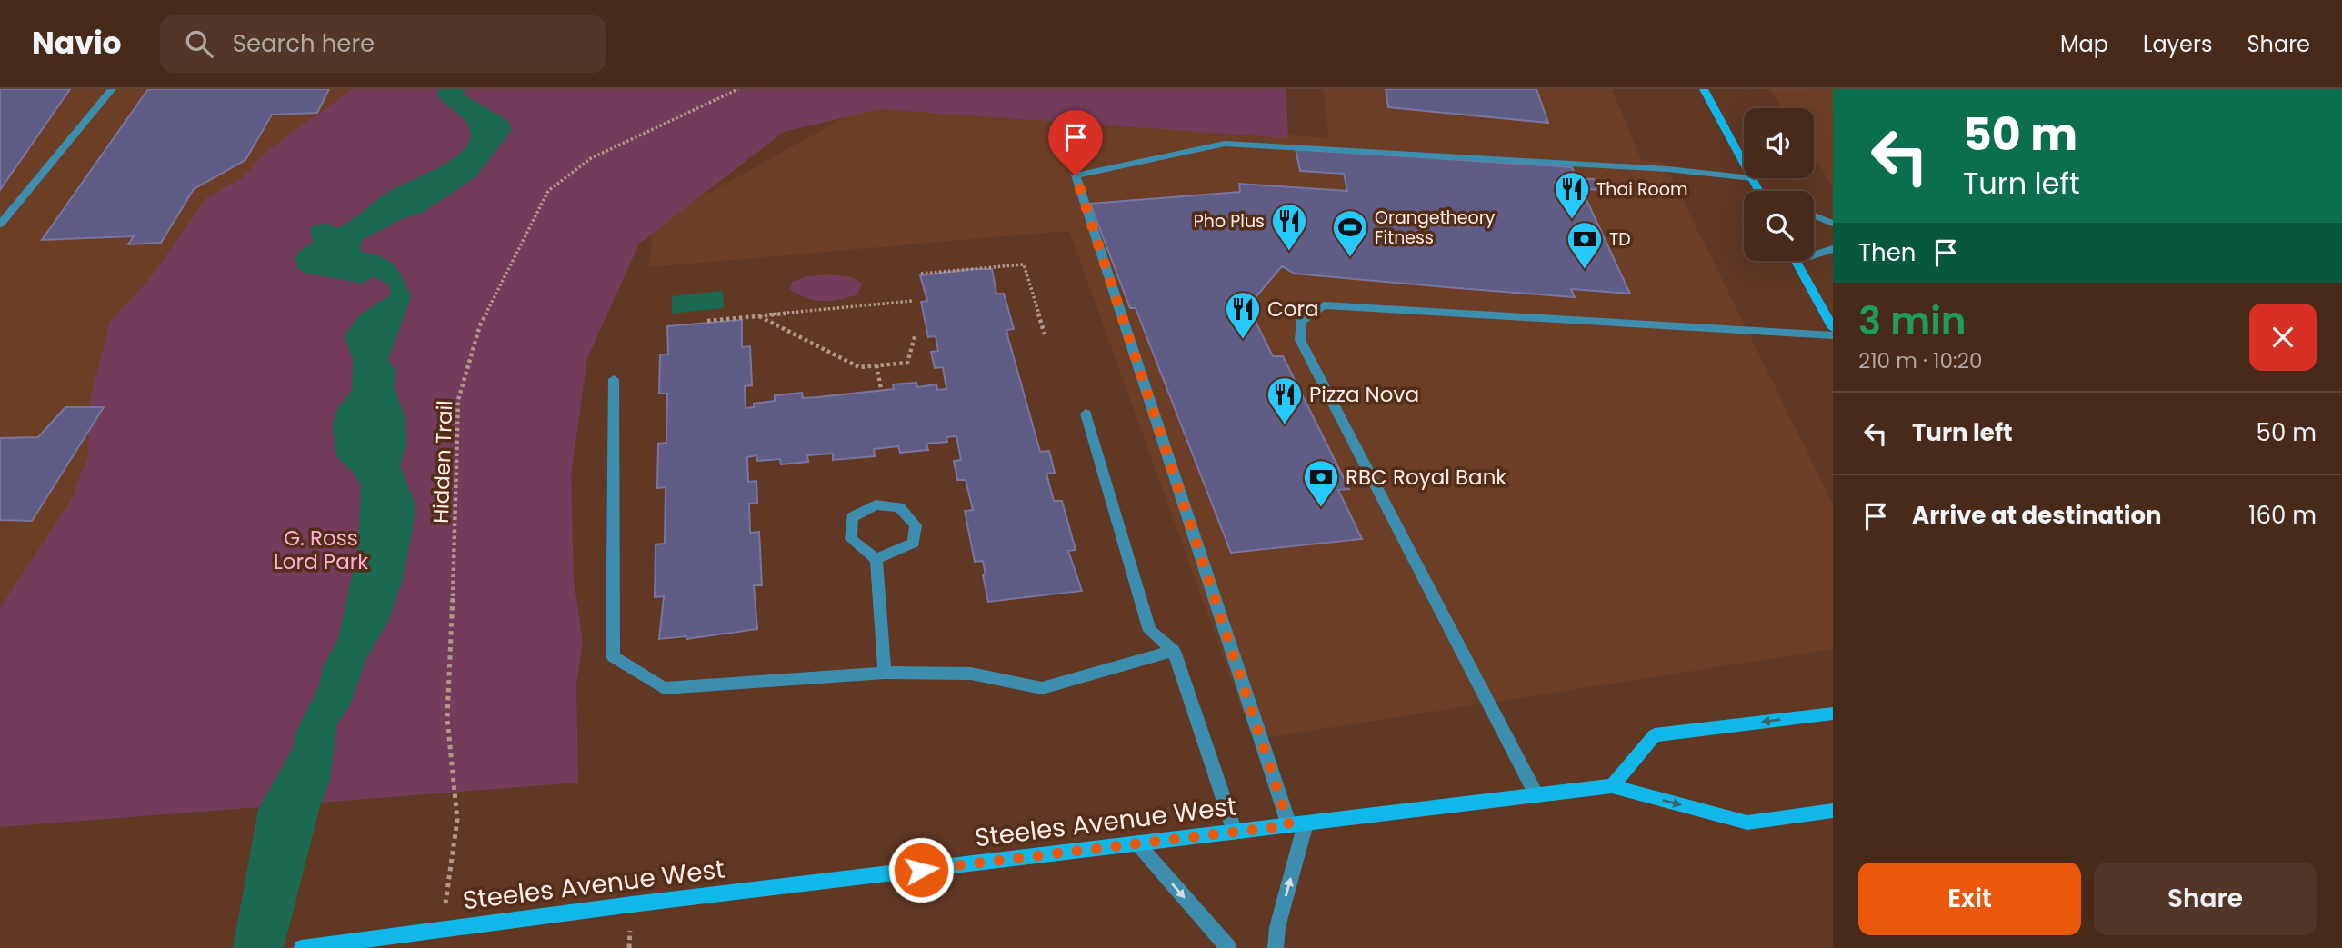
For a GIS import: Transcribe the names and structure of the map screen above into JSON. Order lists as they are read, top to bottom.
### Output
{
  "streets": {
    "main road": ["Steeles Avenue West"],
    "path": ["Hidden Trail"]
  },
  "crossings": [
    ["Hidden Trail", "Steeles Avenue West"]
  ],
  "parks": ["G. Ross Lord Park"],
  "places": {
    "restaurant": [
      "Thai Room",
      "Pho Plus",
      "Cora",
      "Pizza Nova"
    ],
    "sports": ["Orangetheory Fitness"],
    "bank": ["TD", "RBC Royal Bank"]
  },
  "page": {
    "header": "Navio",
    "search": "Search here",
    "nav": ["Map", "Layers", "Share"],
    "turn": ["50 m", "Turn left"],
    "then": "Then",
    "heading": ["3 min", "210 m · 10:20"],
    "list": [
      {
        "name": "Turn left",
        "value": "50 m"
      },
      {
        "name": "Arrive at destination",
        "value": "160 m"
      }
    ],
    "buttons": ["Exit", "Share"]
  }
}
